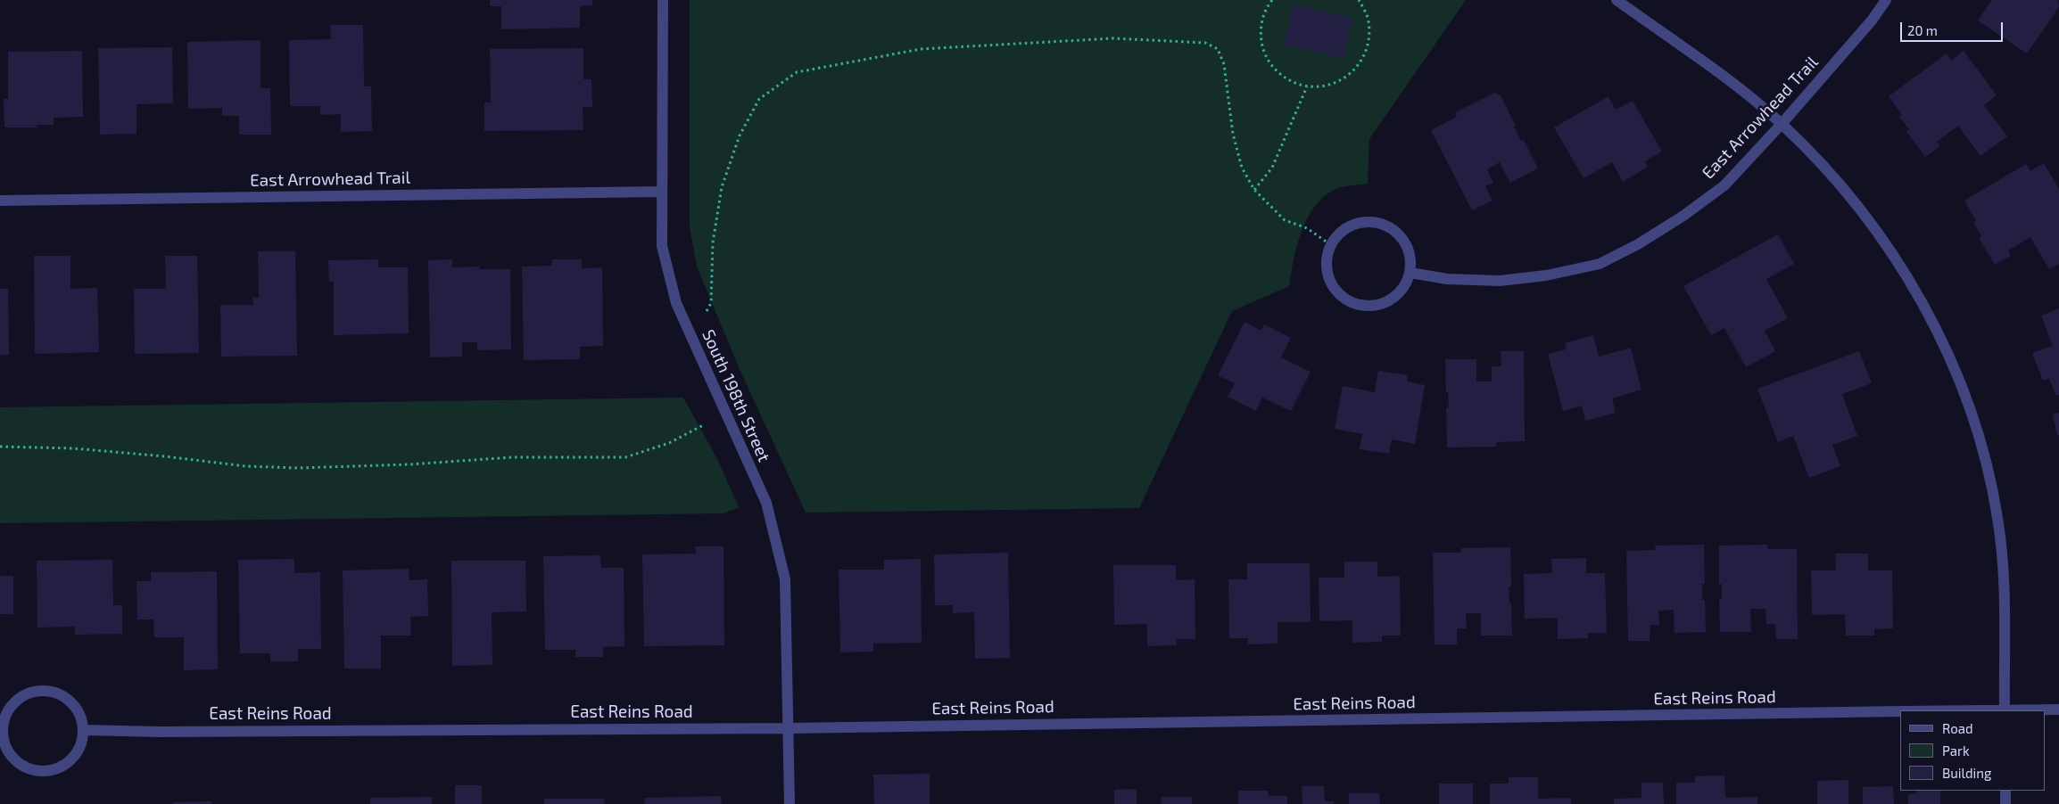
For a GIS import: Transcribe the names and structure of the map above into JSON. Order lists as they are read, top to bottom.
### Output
{
  "streets": {
    "street": ["East Arrowhead Trail", "South 198th Street", "East Reins Road"]
  },
  "crossings": [
    ["East Arrowhead Trail", "South 198th Street"],
    ["South 198th Street", "East Reins Road"]
  ],
  "legend": ["Road", "Park", "Building"],
  "scale_bar": "20 m"
}
